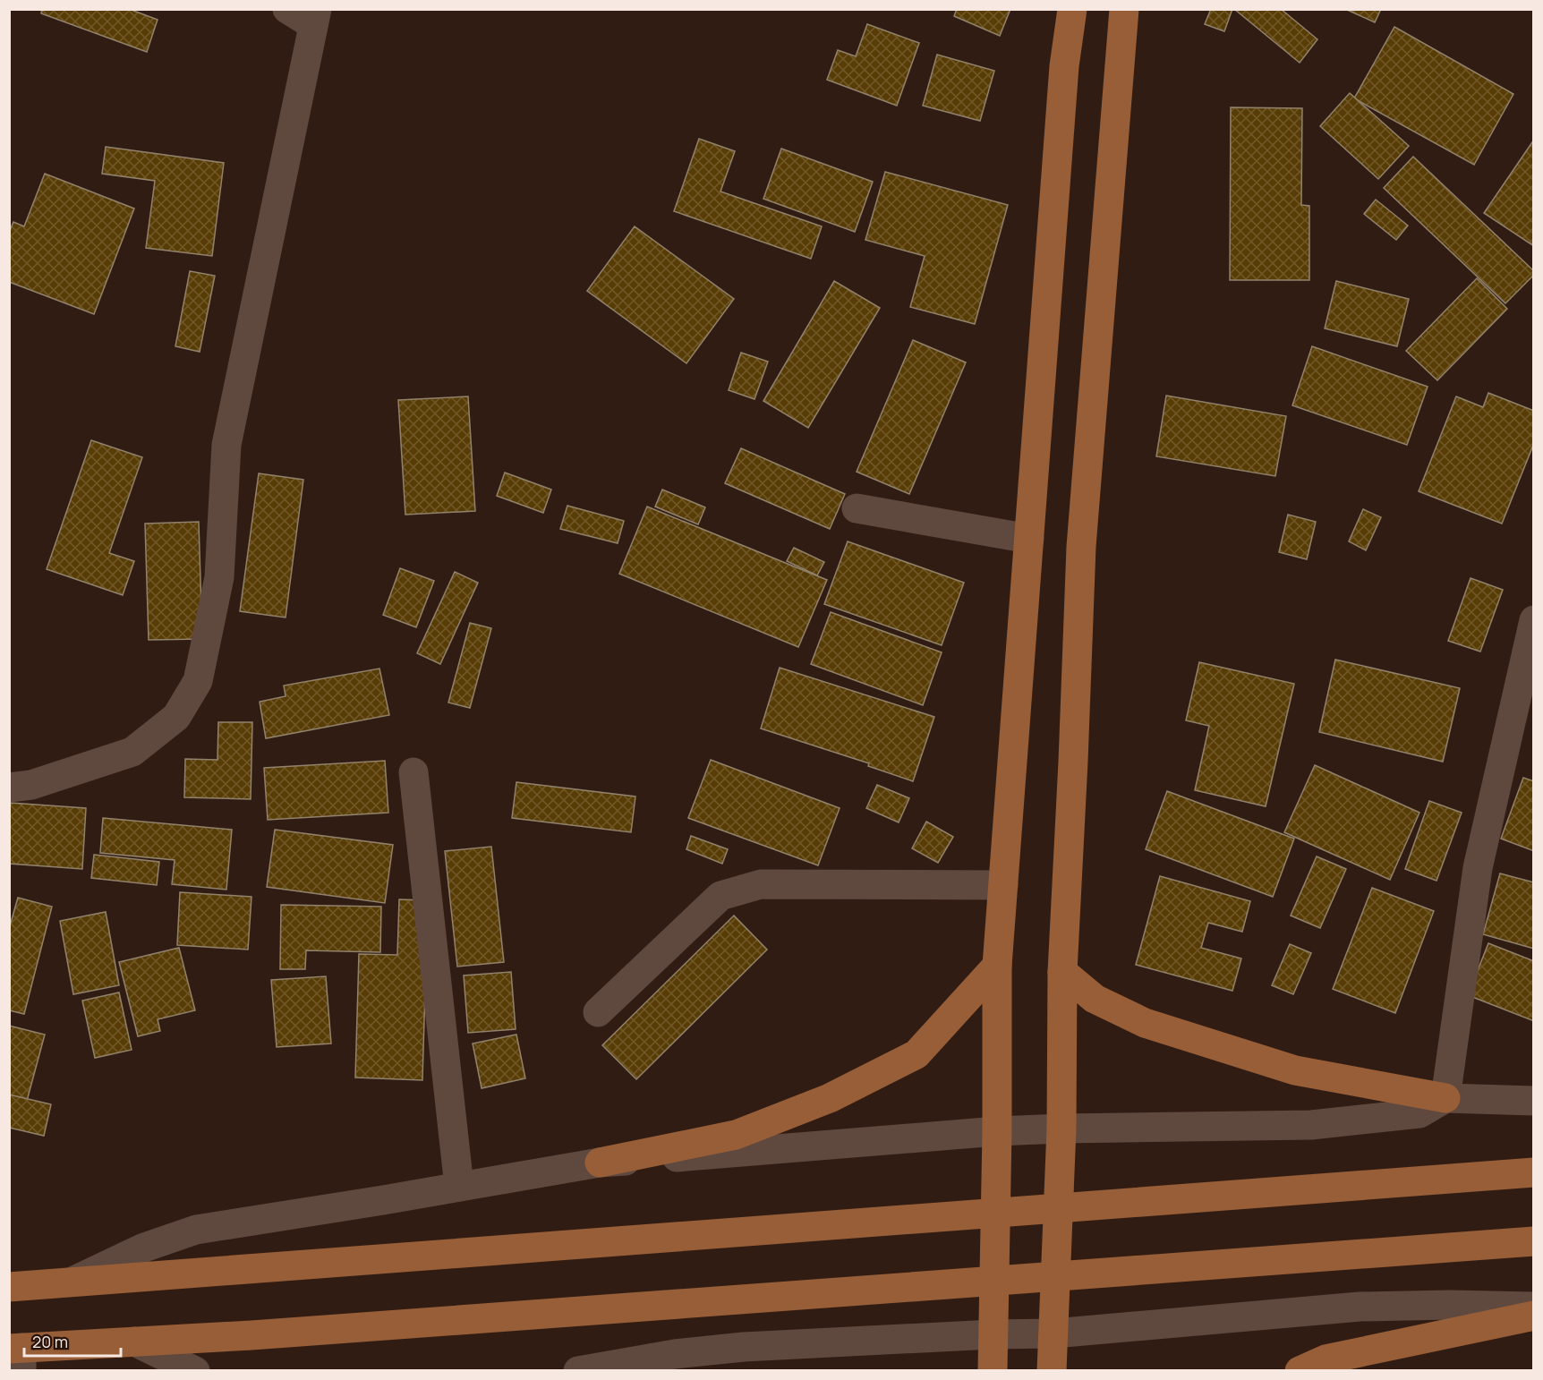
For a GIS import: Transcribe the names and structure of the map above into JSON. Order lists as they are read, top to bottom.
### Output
{
  "scale_bar": "20 m"
}
